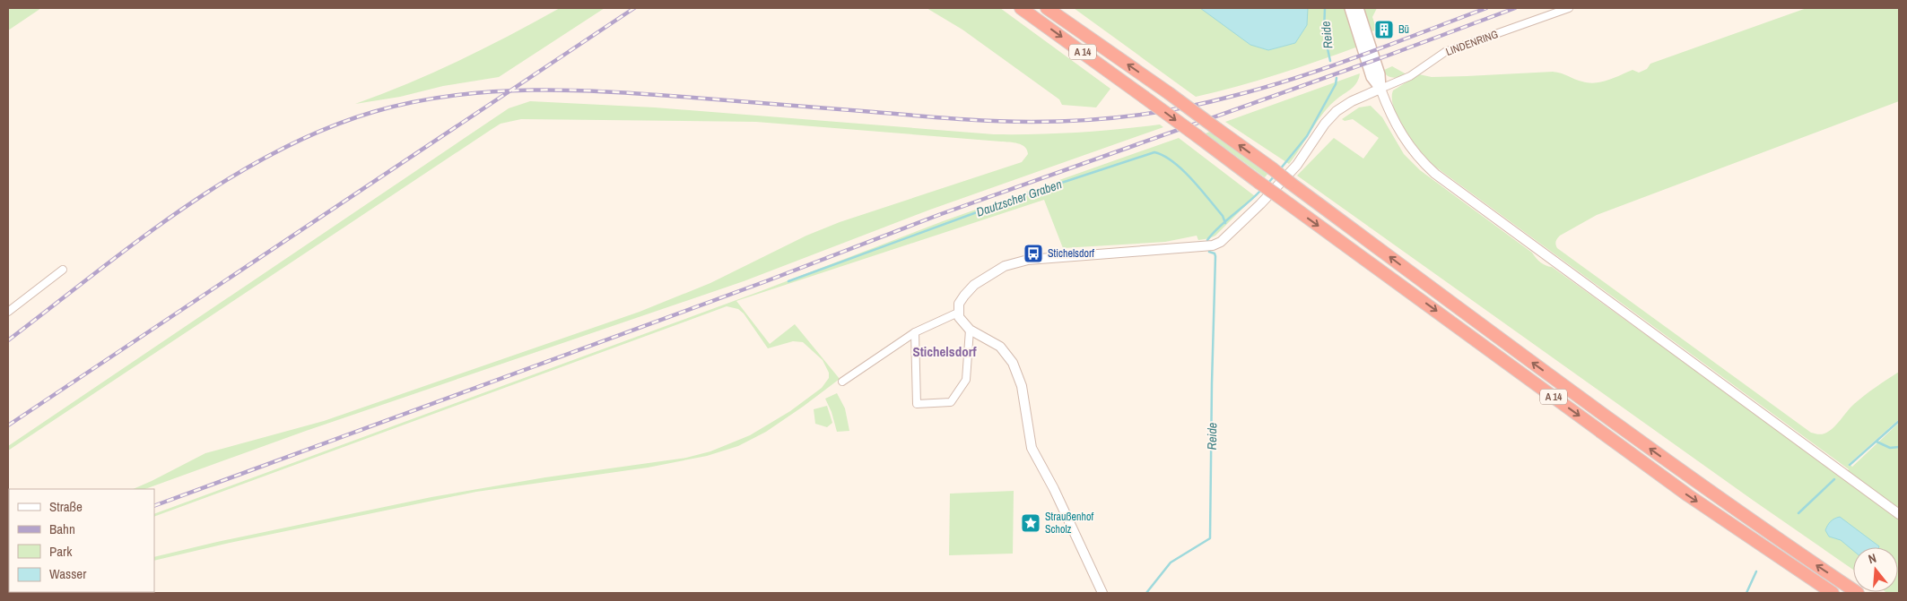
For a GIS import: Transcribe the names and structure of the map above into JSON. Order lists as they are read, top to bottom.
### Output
{
  "streets": {
    "highway": ["A 14"],
    "street": ["LINDENRING"]
  },
  "districts": ["Stichelsdorf"],
  "water": ["Reide", "Dautzscher Graben"],
  "places": {
    "building": ["Bü"],
    "bus stop": ["Stichelsdorf"],
    "place": ["Straußenhof Scholz"]
  },
  "legend": [
    "Straße",
    "Bahn",
    "Park",
    "Wasser"
  ],
  "north": "top"
}
